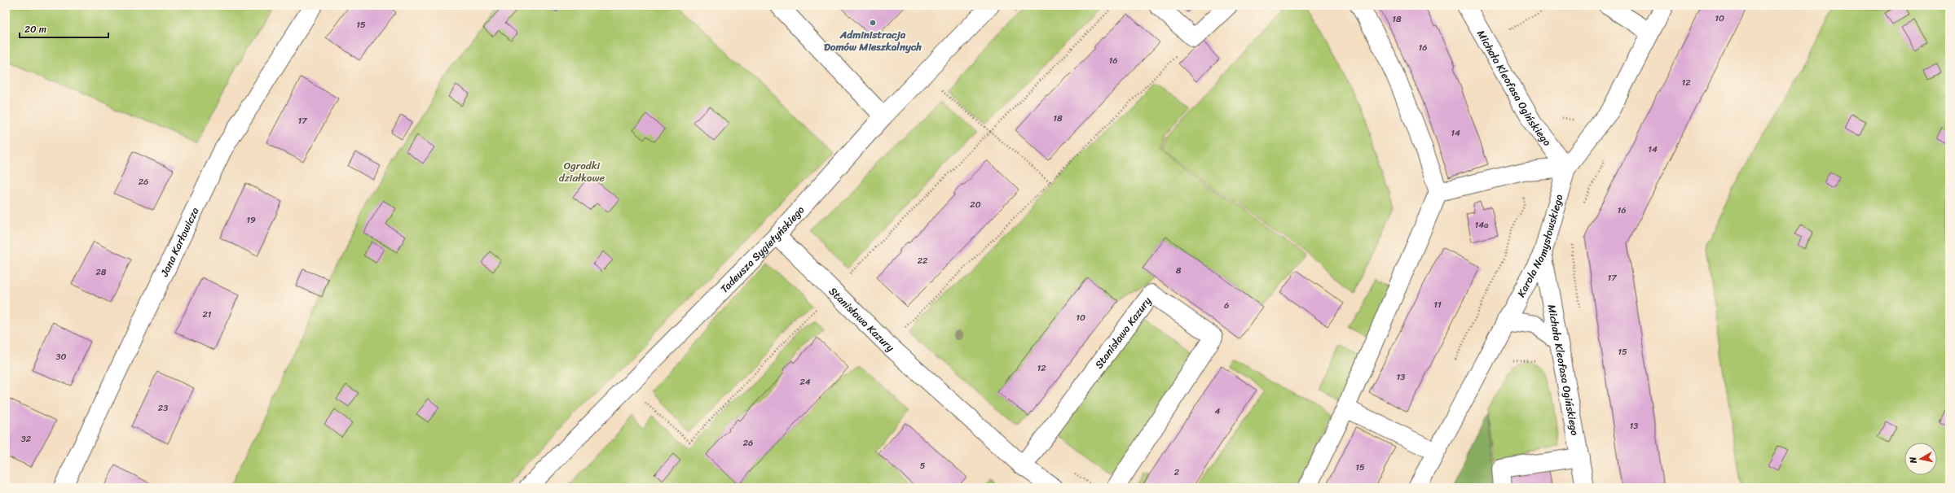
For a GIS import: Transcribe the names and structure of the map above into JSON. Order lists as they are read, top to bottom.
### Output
{
  "streets": {
    "street": [
      "Michała Kleofasa Ogińskiego",
      "Jana Karłowicza",
      "Karola Namysłowskiego",
      "Tadeusza Sygietyńskiego",
      "Stanisława Kazury"
    ]
  },
  "crossings": [
    ["Michała Kleofasa Ogińskiego", "Karola Namysłowskiego"],
    ["Tadeusza Sygietyńskiego", "Stanisława Kazury"]
  ],
  "parks": ["Ogrodki działkowe"],
  "places": ["Administracja Domów Mieszkalnych"],
  "house_numbers": [
    "10",
    "18",
    "15",
    "16",
    "16",
    "12",
    "18",
    "17",
    "14",
    "14",
    "26",
    "20",
    "16",
    "19",
    "14a",
    "22",
    "8",
    "28",
    "17",
    "11",
    "6",
    "21",
    "10",
    "15",
    "30",
    "12",
    "13",
    "24",
    "23",
    "4",
    "13",
    "32",
    "26",
    "5",
    "15",
    "2"
  ],
  "scale_bar": "20 m",
  "north": "left"
}
